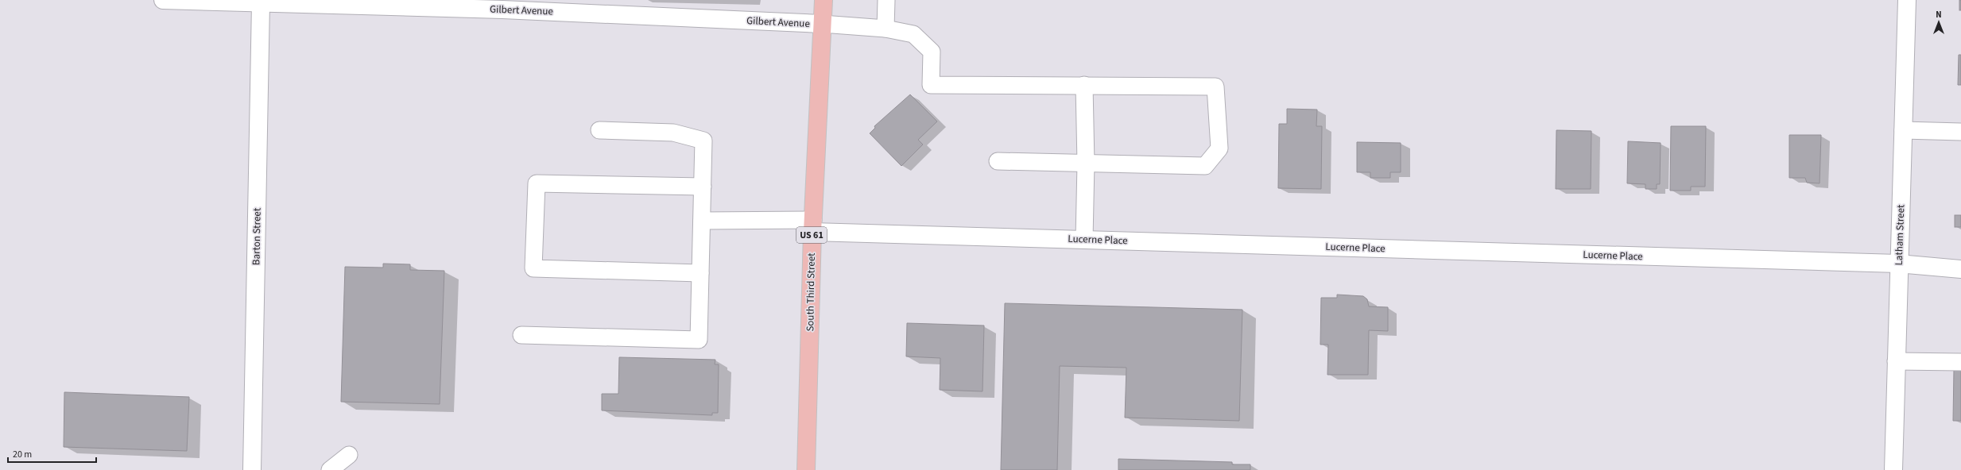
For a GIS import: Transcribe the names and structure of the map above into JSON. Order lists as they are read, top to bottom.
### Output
{
  "streets": {
    "main road": ["US 61", "South Third Street"],
    "street": [
      "Gilbert Avenue",
      "Latham Street",
      "Barton Street",
      "Lucerne Place"
    ]
  },
  "crossings": [
    ["Gilbert Avenue", "Barton Street"],
    ["Gilbert Avenue", "South Third Street"],
    ["Latham Street", "Lucerne Place"],
    ["Lucerne Place", "South Third Street"]
  ],
  "scale_bar": "20 m",
  "north": "top"
}
